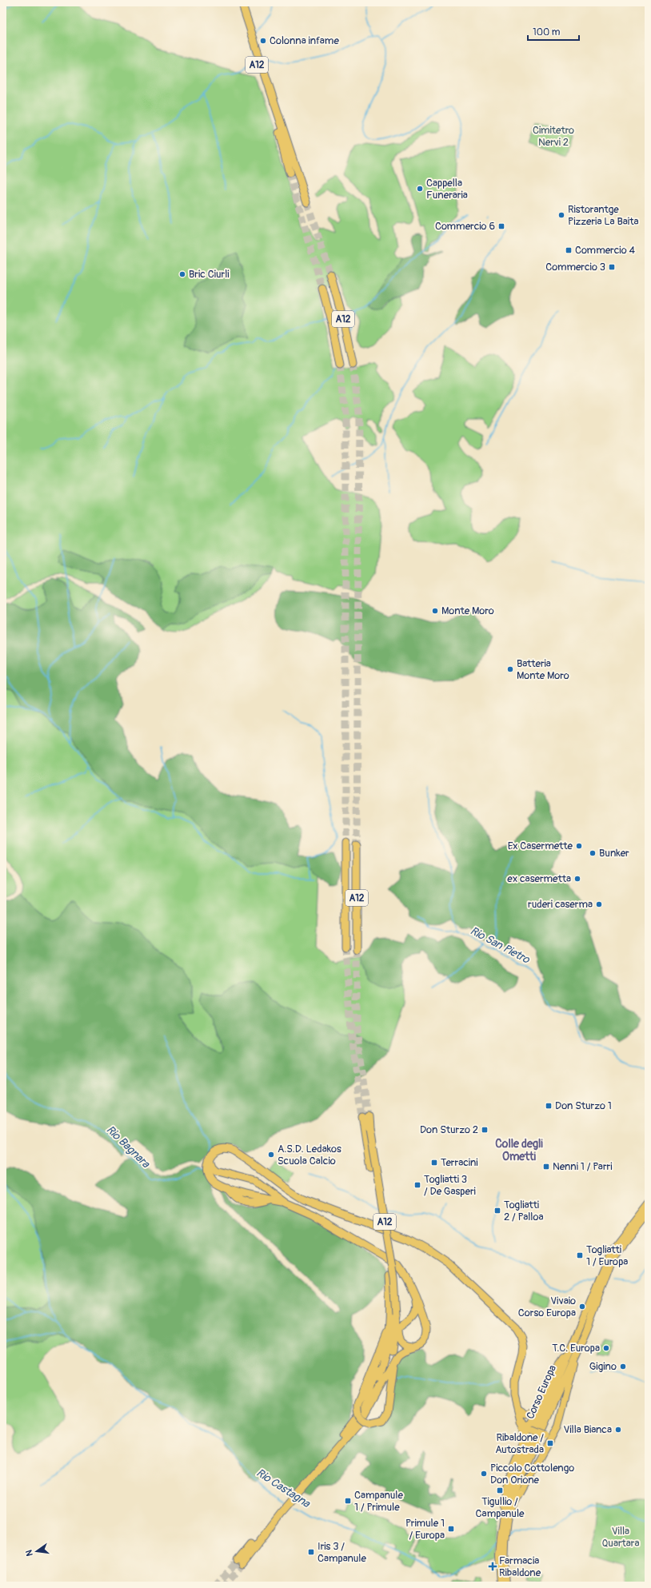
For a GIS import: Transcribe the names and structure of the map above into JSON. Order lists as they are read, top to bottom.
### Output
{
  "streets": {
    "highway": ["A12"],
    "main road": ["Corso Europa"]
  },
  "districts": ["Colle degli Ometti"],
  "water": ["Rio San Pietro", "Rio Bagnara", "Rio Castagna"],
  "parks": ["Cimitetro Nervi 2", "Villa Quartara"],
  "places": {
    "other": [
      "Colonna infame",
      "Cappella Funeraria",
      "Ristorantge Pizzeria La Baita",
      "Bric Ciurli",
      "Monte Moro",
      "Batteria Monte Moro",
      "Ex Casermette",
      "Bunker",
      "ex casermetta",
      "ruderi caserma",
      "A.S.D. Ledakos Scuola Calcio",
      "Vivaio Corso Europa",
      "T.C. Europa",
      "Gigino",
      "Villa Bianca",
      "Piccolo Cottolengo Don Orione"
    ],
    "transit": [
      "Commercio 6",
      "Commercio 4",
      "Commercio 3",
      "Don Sturzo 1",
      "Don Sturzo 2",
      "Terracini",
      "Nenni 1 / Parri",
      "Togliatti 3 / De Gasperi",
      "Togliatti 2 / Palloa",
      "Togliatti 1 / Europa",
      "Ribaldone / Autostrada",
      "Tigullio / Campanule",
      "Campanule 1 / Primule",
      "Primule 1 / Europa",
      "Iris 3 / Campanule"
    ],
    "health": ["Farmacia Ribaldone"]
  },
  "scale_bar": "100 m",
  "north": "left"
}
